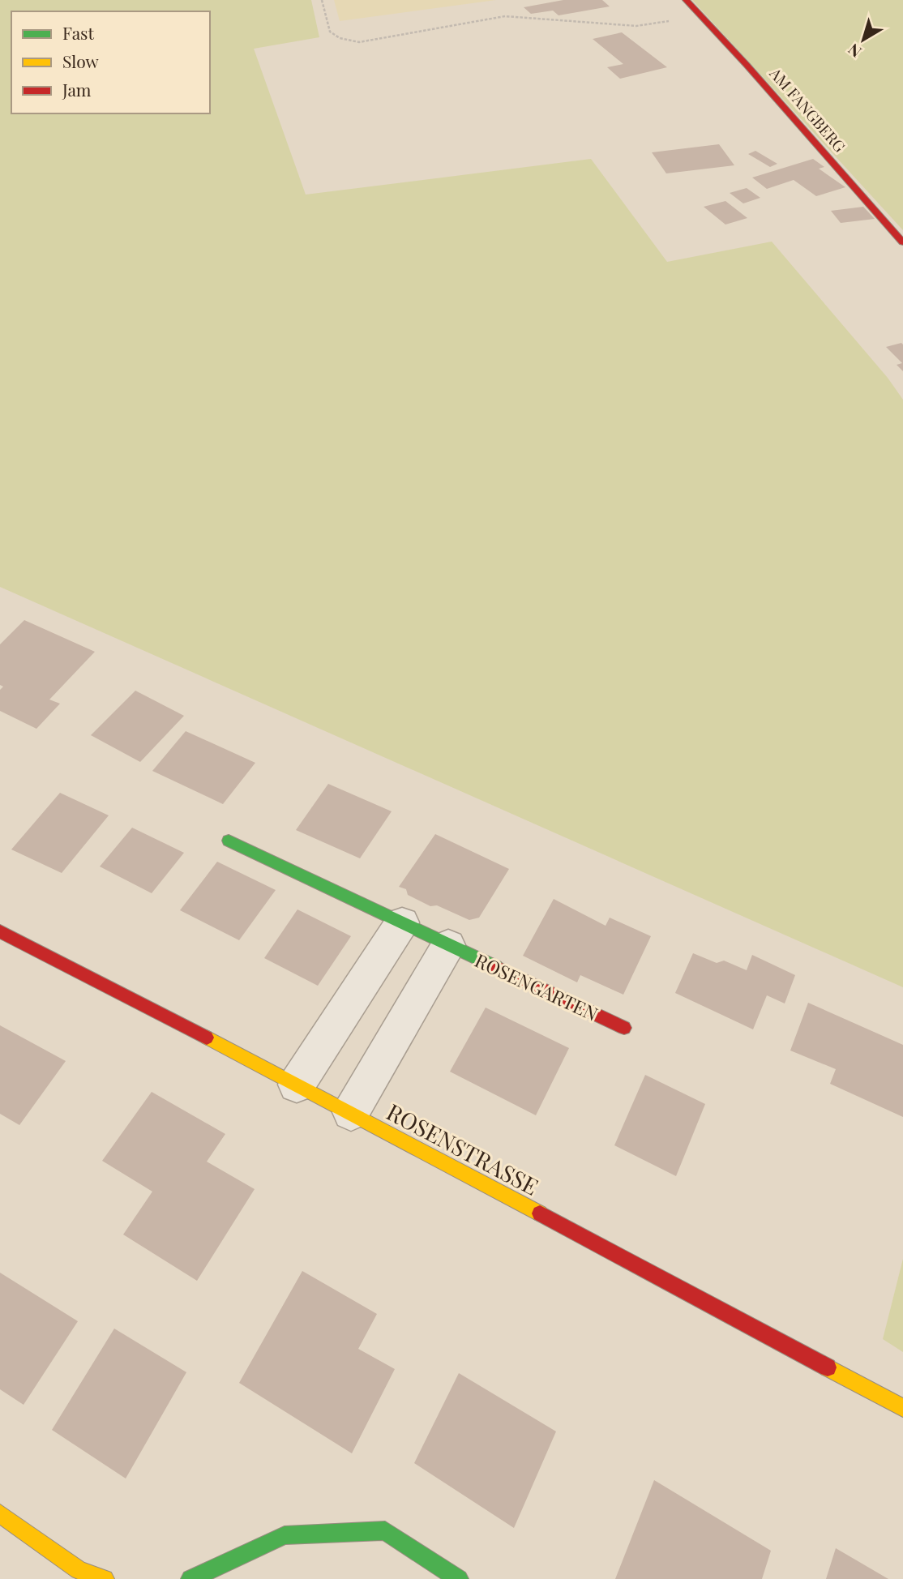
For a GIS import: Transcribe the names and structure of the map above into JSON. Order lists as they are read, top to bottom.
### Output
{
  "streets": {
    "street": ["AM FANGBERG", "ROSENGARTEN", "ROSENSTRASSE"]
  },
  "legend": ["Fast", "Slow", "Jam"],
  "north": "bottom left"
}
